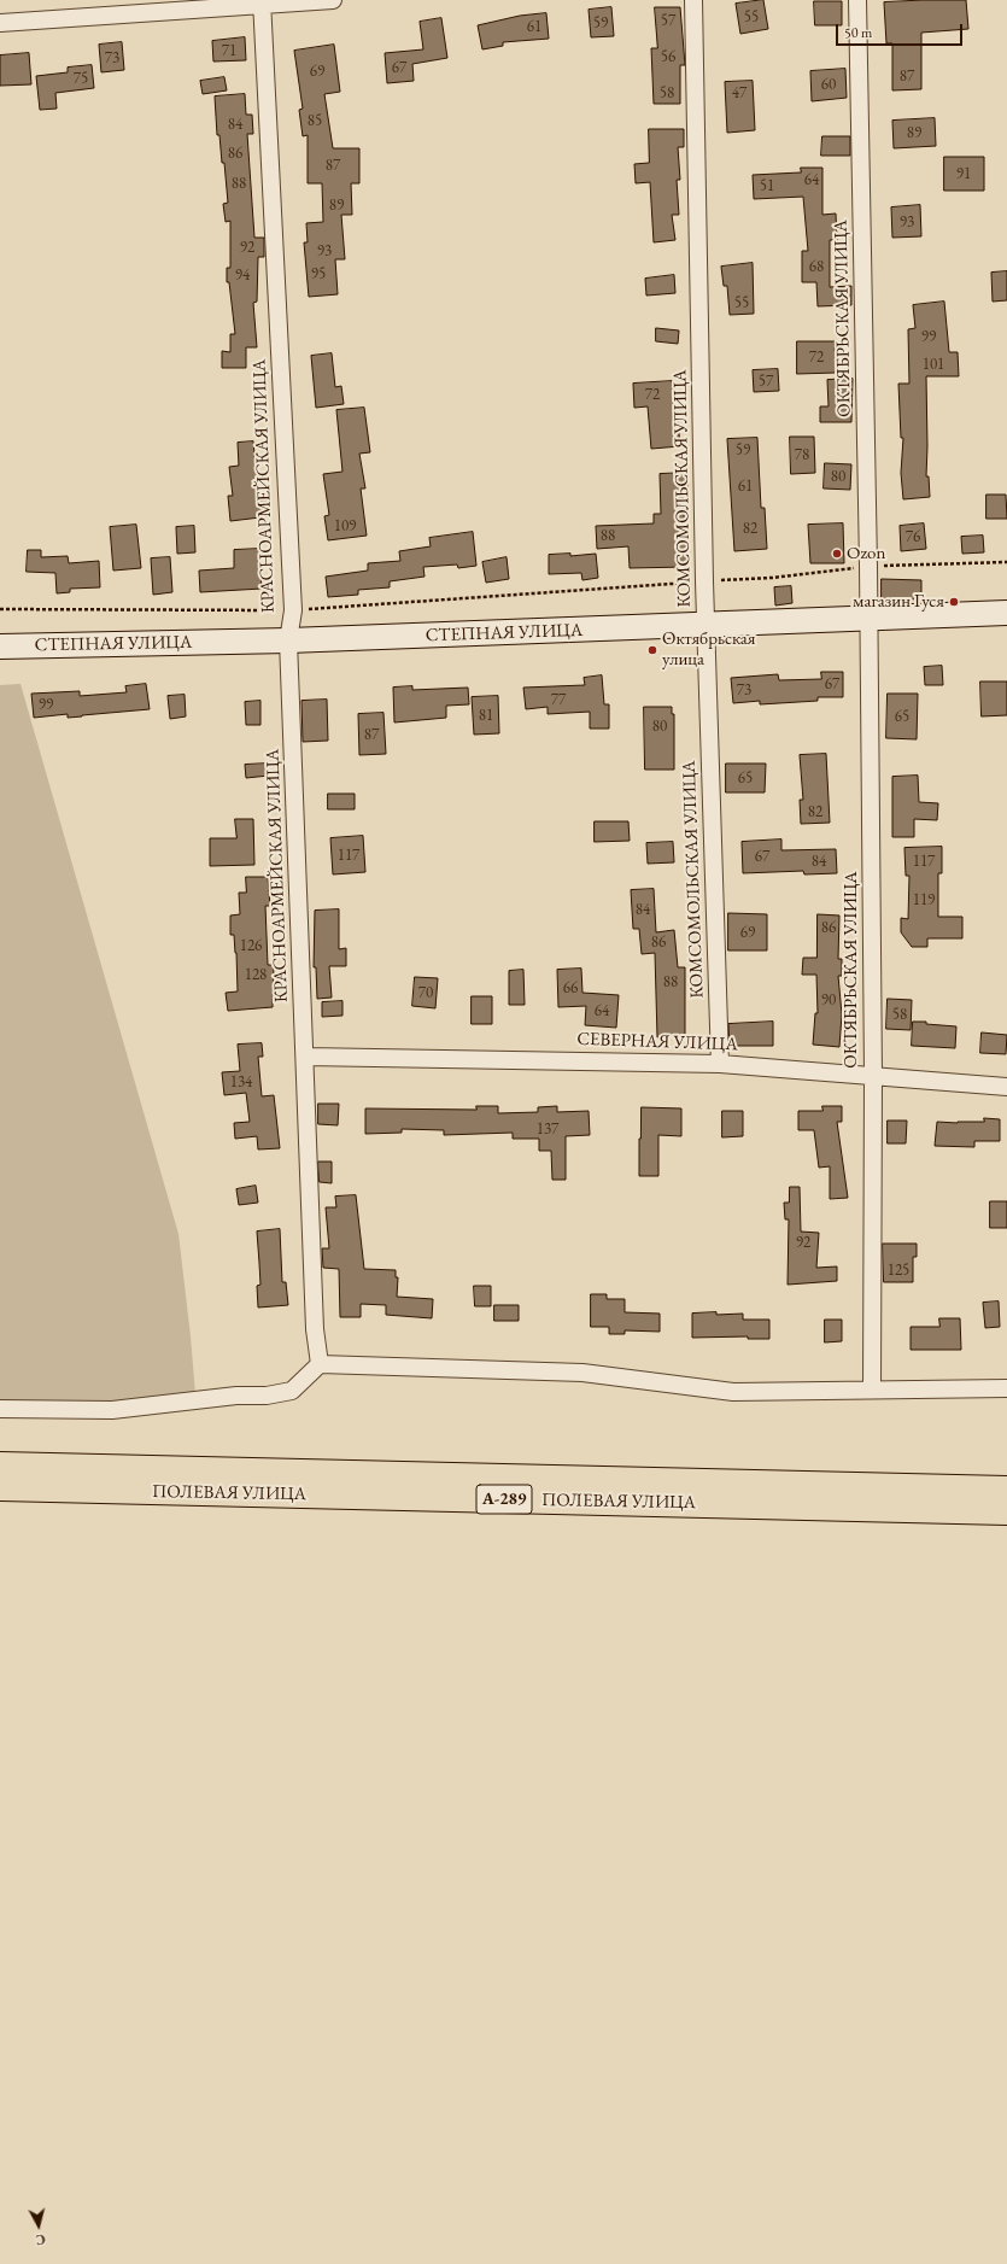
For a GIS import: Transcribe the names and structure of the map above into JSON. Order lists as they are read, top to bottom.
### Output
{
  "streets": {
    "highway": ["ПОЛЕВАЯ УЛИЦА", "А-289"],
    "main road": ["СТЕПНАЯ УЛИЦА"],
    "street": [
      "ОКТЯБРЬСКАЯ УЛИЦА",
      "КРАСНОАРМЕЙСКАЯ УЛИЦА",
      "КОМСОМОЛЬСКАЯ УЛИЦА",
      "СЕВЕРНАЯ УЛИЦА"
    ]
  },
  "crossings": [
    ["ОКТЯБРЬСКАЯ УЛИЦА", "СТЕПНАЯ УЛИЦА"],
    ["ОКТЯБРЬСКАЯ УЛИЦА", "СЕВЕРНАЯ УЛИЦА"],
    ["КРАСНОАРМЕЙСКАЯ УЛИЦА", "СТЕПНАЯ УЛИЦА"],
    ["КРАСНОАРМЕЙСКАЯ УЛИЦА", "СЕВЕРНАЯ УЛИЦА"],
    ["КОМСОМОЛЬСКАЯ УЛИЦА", "СТЕПНАЯ УЛИЦА"],
    ["КОМСОМОЛЬСКАЯ УЛИЦА", "СЕВЕРНАЯ УЛИЦА"]
  ],
  "places": ["Ozon", "магазин Гуся", "Октябрьская улица"],
  "house_numbers": [
    "55",
    "57",
    "59",
    "61",
    "71",
    "56",
    "73",
    "67",
    "69",
    "87",
    "75",
    "60",
    "58",
    "47",
    "85",
    "84",
    "89",
    "86",
    "87",
    "91",
    "64",
    "88",
    "51",
    "89",
    "93",
    "92",
    "93",
    "68",
    "95",
    "94",
    "55",
    "99",
    "72",
    "101",
    "57",
    "72",
    "59",
    "78",
    "80",
    "61",
    "109",
    "82",
    "88",
    "76",
    "67",
    "73",
    "77",
    "99",
    "81",
    "65",
    "80",
    "87",
    "65",
    "82",
    "117",
    "67",
    "84",
    "117",
    "119",
    "84",
    "86",
    "69",
    "86",
    "126",
    "128",
    "88",
    "66",
    "70",
    "90",
    "64",
    "58",
    "134",
    "137",
    "92",
    "125"
  ],
  "scale_bar": "50 m",
  "north": "bottom"
}
